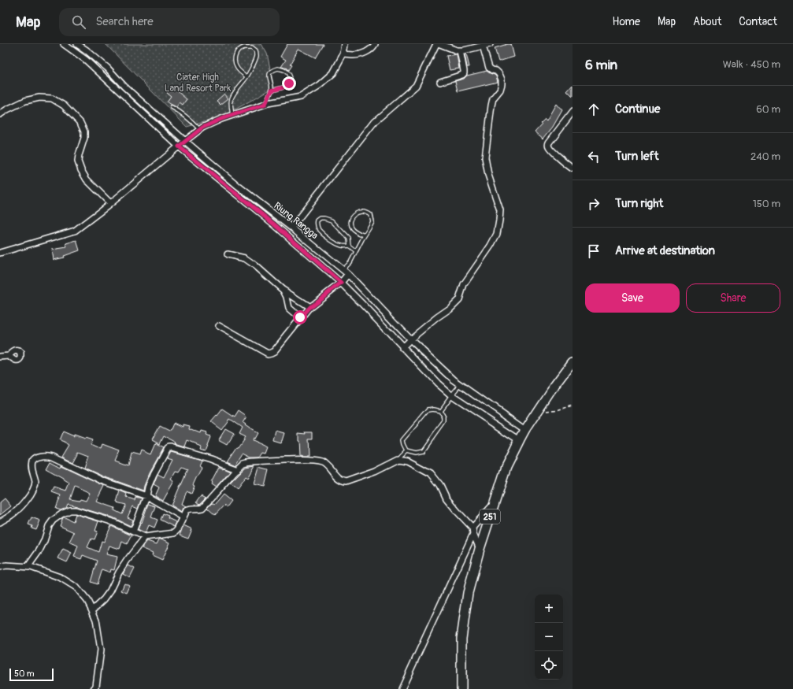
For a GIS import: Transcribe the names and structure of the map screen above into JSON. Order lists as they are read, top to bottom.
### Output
{
  "streets": {
    "main road": ["251"],
    "street": ["Riung Rangga"]
  },
  "crossings": [
    ["Riung Rangga", "251"]
  ],
  "parks": ["Ciater High Land Resort Park"],
  "scale_bar": "50 m",
  "page": {
    "header": "Map",
    "search": "Search here",
    "nav": [
      "Home",
      "Map",
      "About",
      "Contact"
    ],
    "heading": ["6 min", "Walk · 450 m"],
    "list": [
      ["Continue", "60 m"],
      ["Turn left", "240 m"],
      ["Turn right", "150 m"],
      "Arrive at destination"
    ],
    "buttons": ["Save", "Share"],
    "map_buttons": ["+", "−"],
    "scale": "50 m"
  }
}
